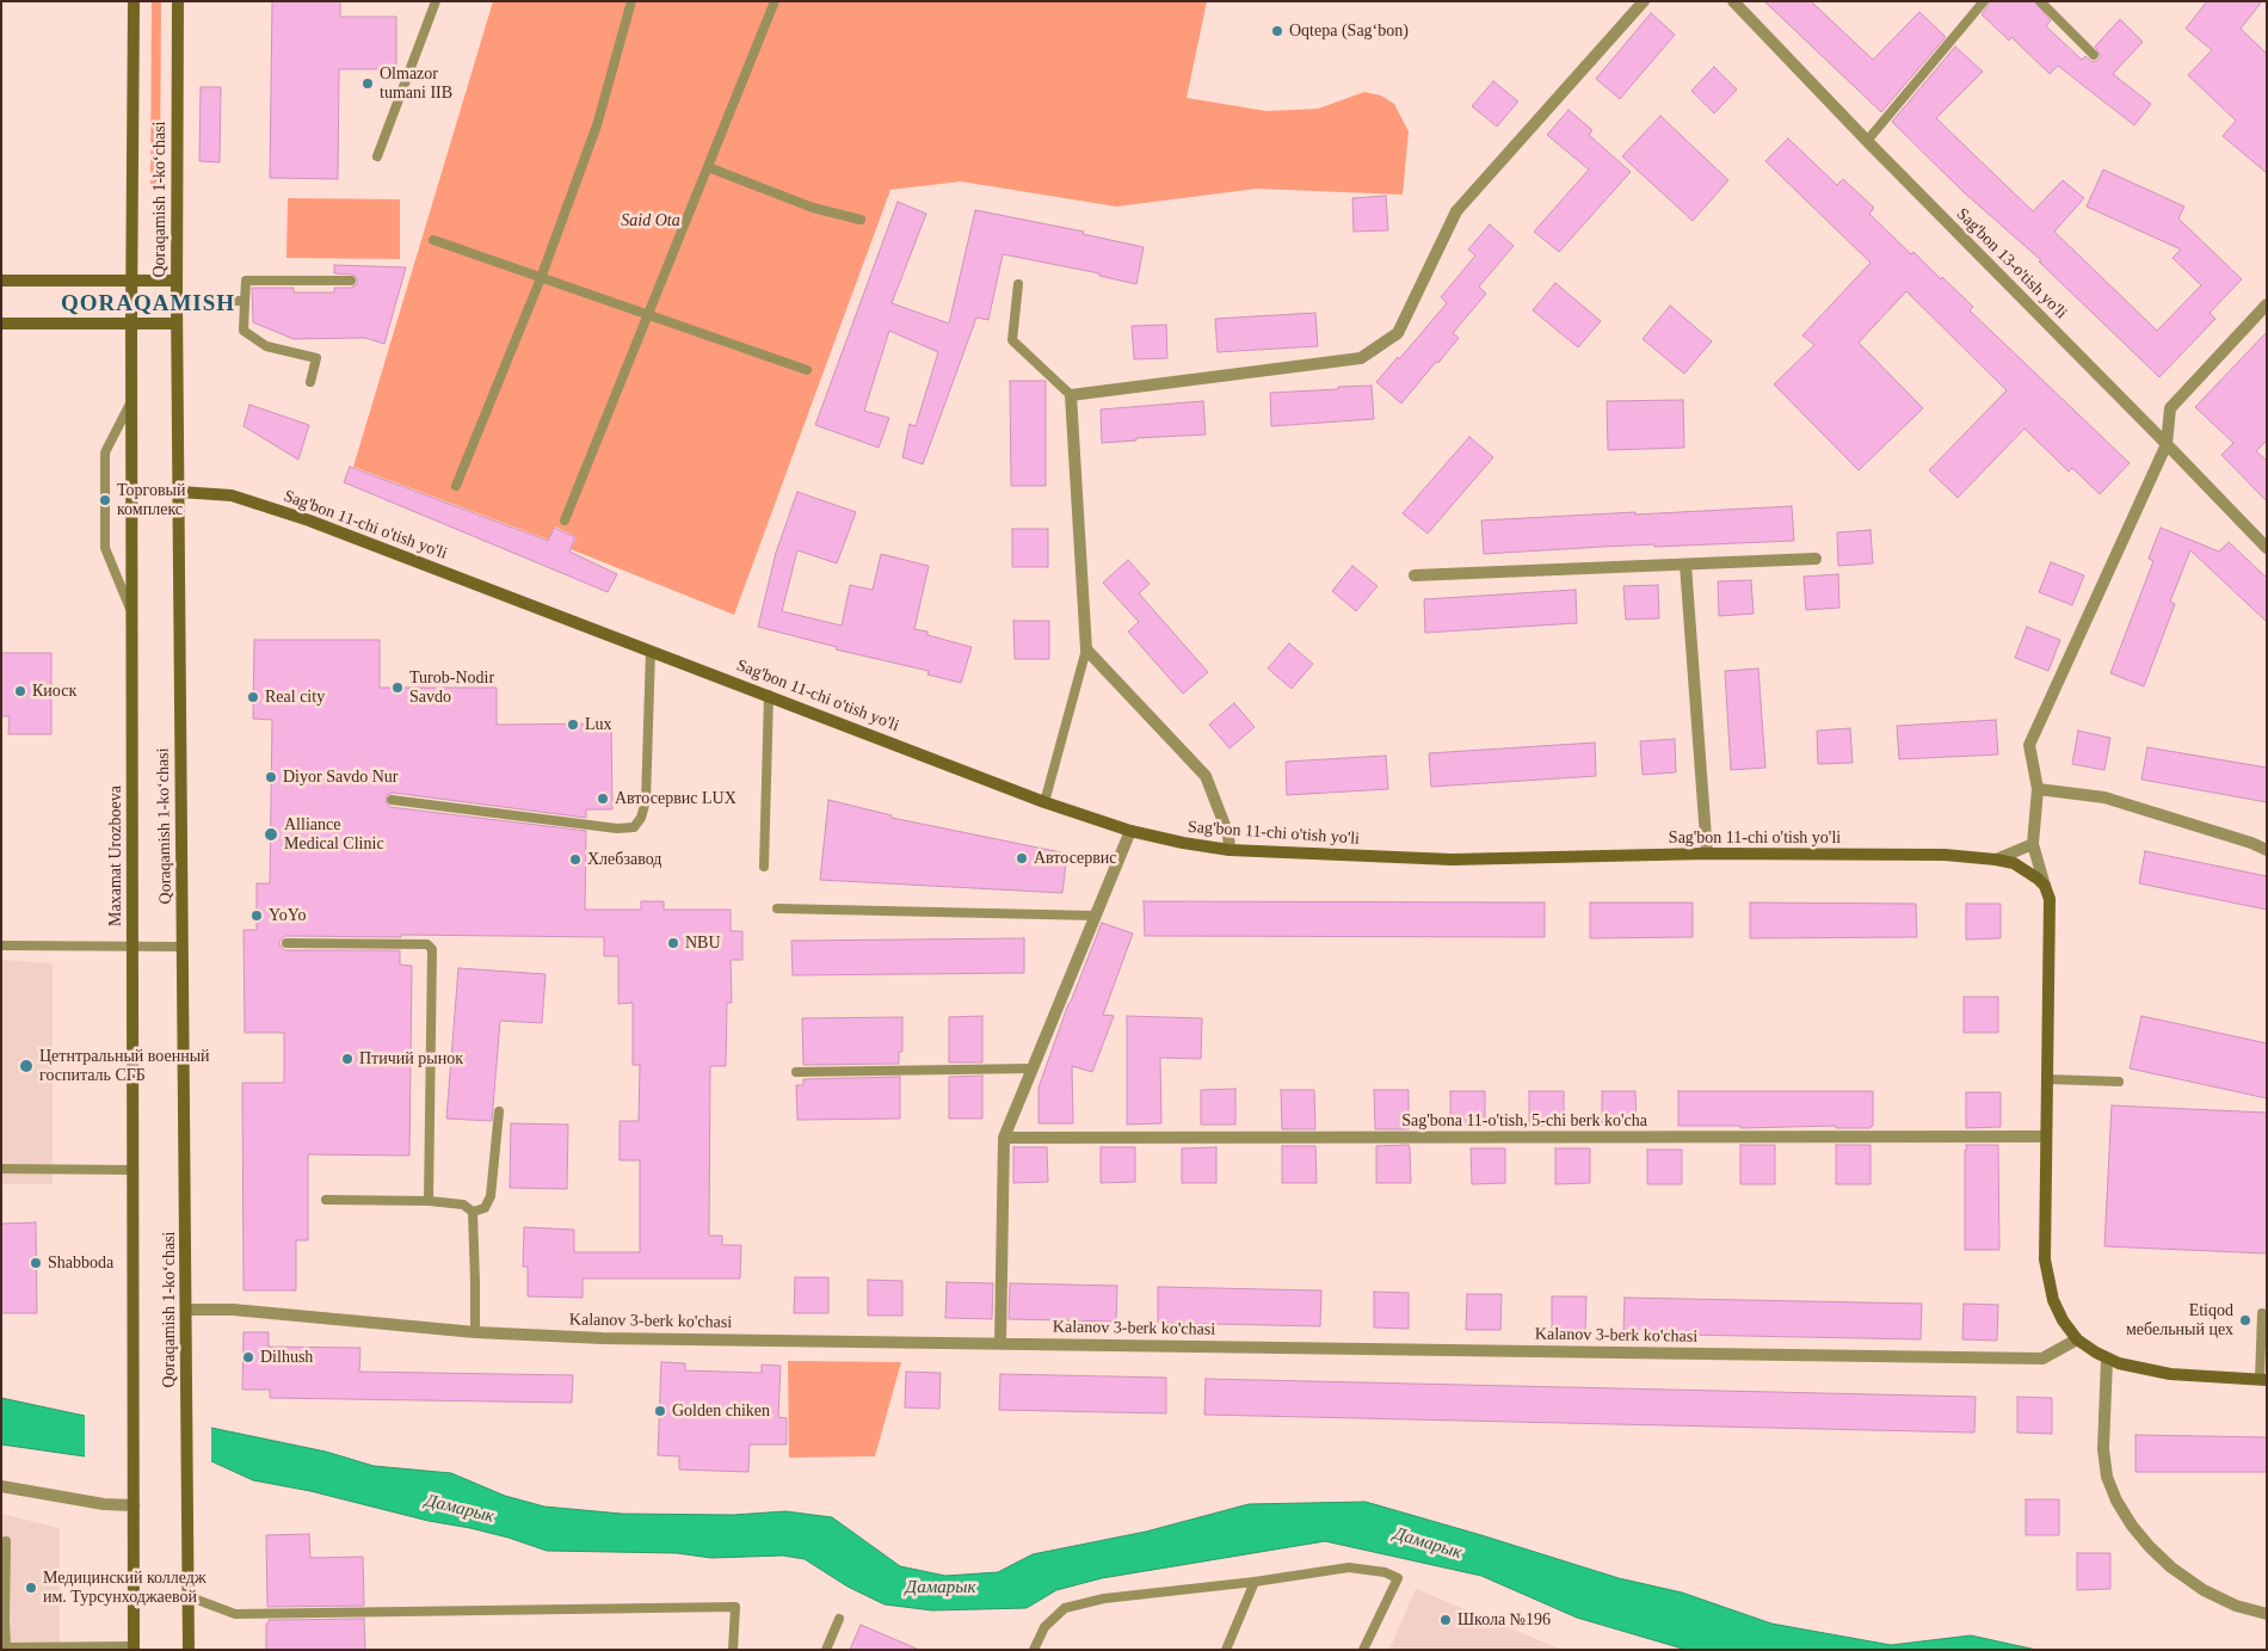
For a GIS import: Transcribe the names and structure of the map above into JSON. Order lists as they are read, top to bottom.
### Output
{
  "streets": {
    "main road": ["Qoraqamish 1-koʻchasi", "Sag'bon 11-chi o'tish yo'li", "Maxamat Urozboeva"],
    "street": ["Sag'bon 13-o'tish yo'li", "Sag'bona 11-o'tish, 5-chi berk ko'cha", "Kalanov 3-berk ko'chasi"]
  },
  "crossings": [
    ["Qoraqamish 1-koʻchasi", "Sag'bon 11-chi o'tish yo'li"],
    ["Qoraqamish 1-koʻchasi", "Maxamat Urozboeva"],
    ["Qoraqamish 1-koʻchasi", "Kalanov 3-berk ko'chasi"]
  ],
  "districts": ["QORAQAMISH"],
  "water": ["Дамарык"],
  "parks": ["Said Ota"],
  "places": [
    "Oqtepa (Sagʻbon)",
    "Olmazor tumani IIB",
    "Торговый комплекс",
    "Turob-Nodir Savdo",
    "Киоск",
    "Real city",
    "Lux",
    "Diyor Savdo Nur",
    "Автосервис LUX",
    "Alliance Medical Clinic",
    "Автосервис",
    "Хлебзавод",
    "YoYo",
    "NBU",
    "Птичий рынок",
    "Цетнтральный военный госпиталь СГБ",
    "Shabboda",
    "Etiqod мебельный цех",
    "Dilhush",
    "Golden chiken",
    "Медицинский колледж им. Турсунходжаевой",
    "Школа №196"
  ]
}
